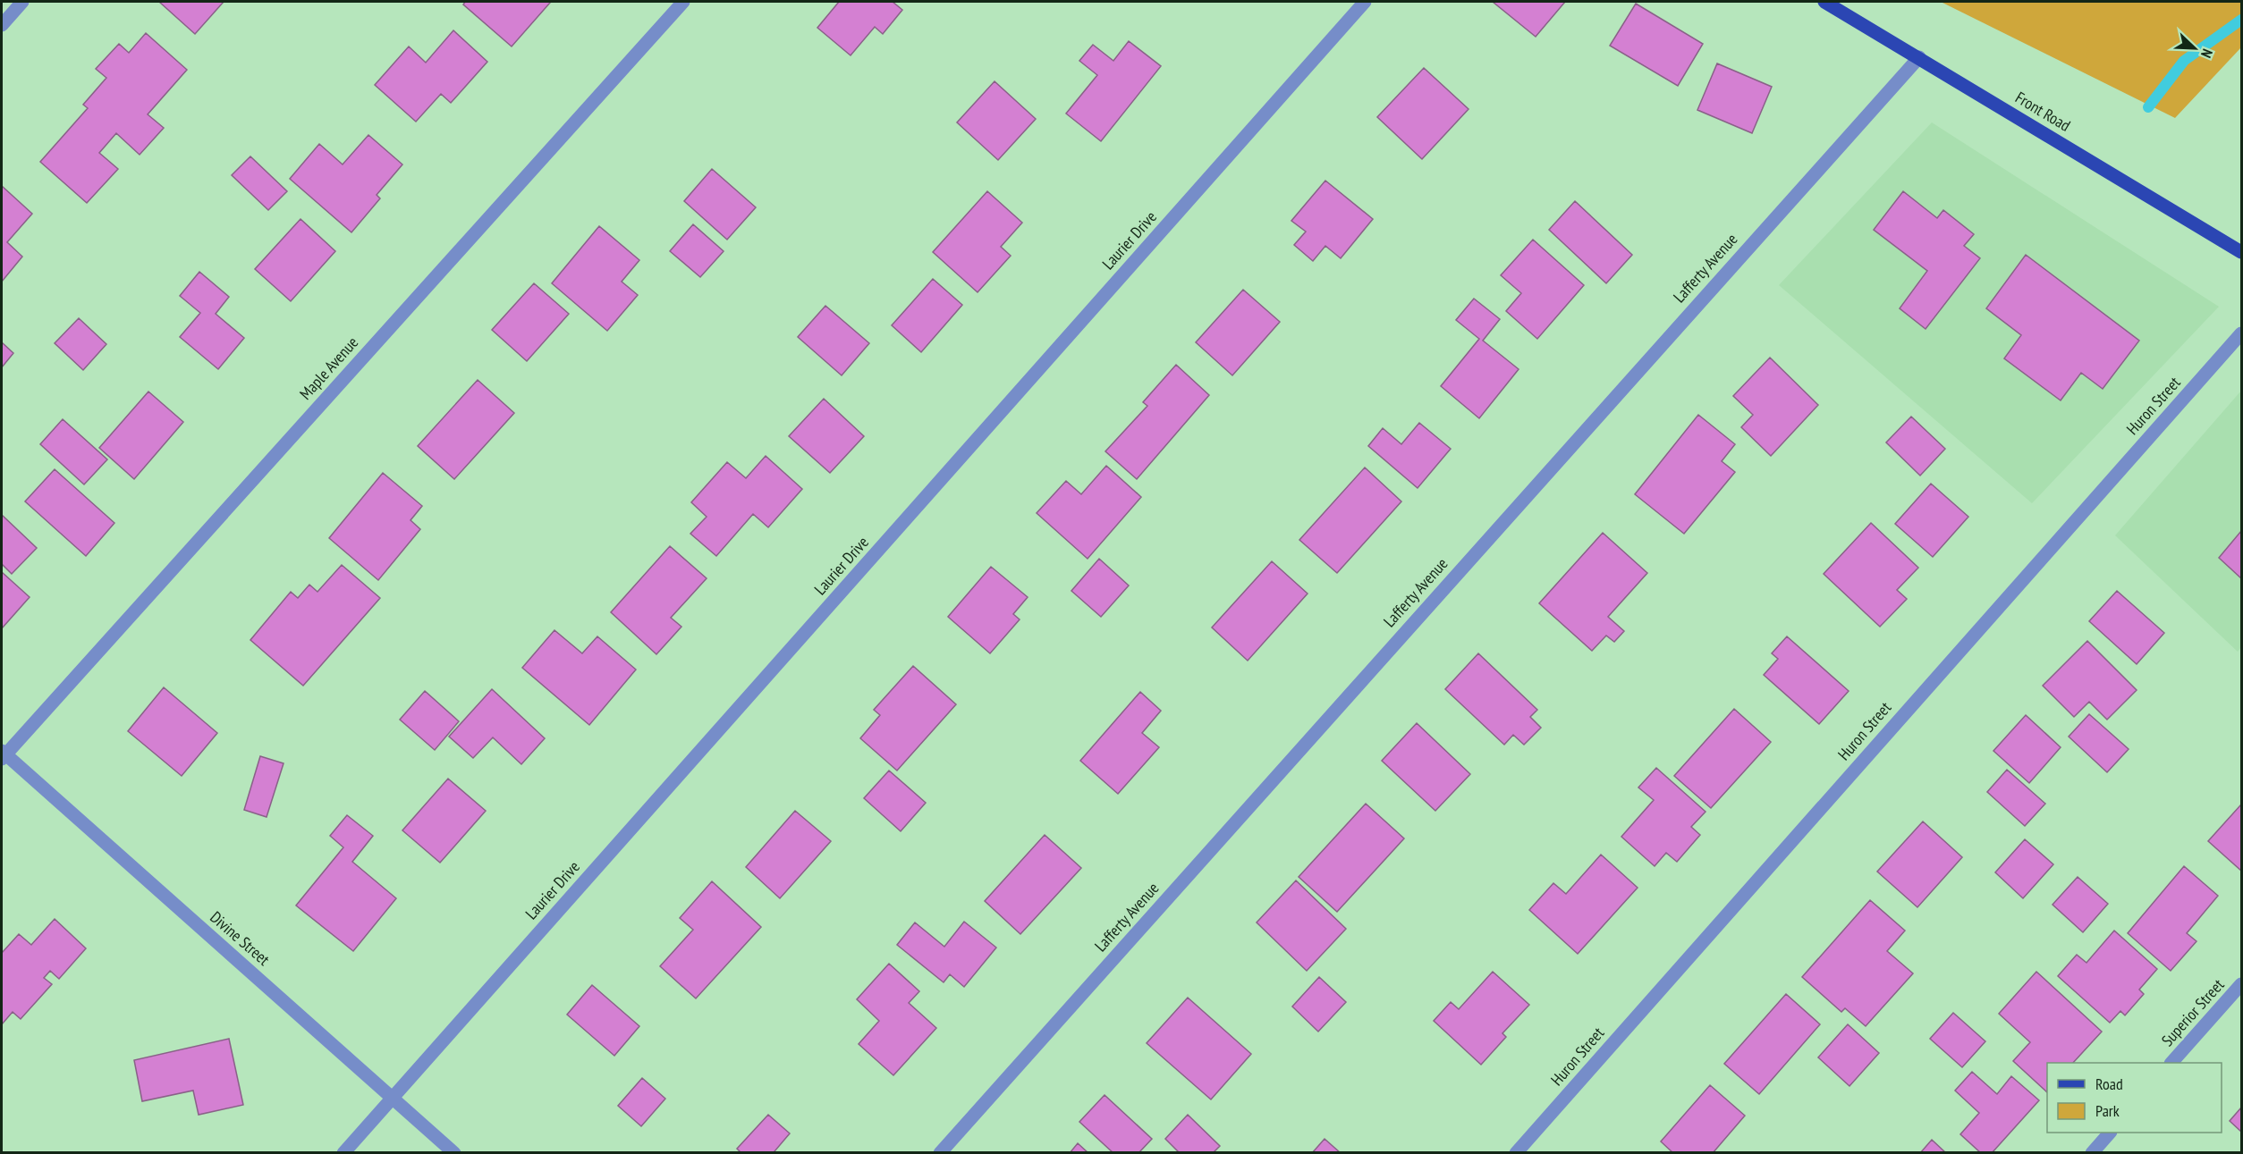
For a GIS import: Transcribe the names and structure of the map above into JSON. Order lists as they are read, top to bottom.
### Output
{
  "streets": {
    "main road": ["Front Road"],
    "street": [
      "Laurier Drive",
      "Lafferty Avenue",
      "Maple Avenue",
      "Huron Street",
      "Divine Street",
      "Superior Street"
    ]
  },
  "crossings": [
    ["Front Road", "Lafferty Avenue"],
    ["Laurier Drive", "Divine Street"],
    ["Maple Avenue", "Divine Street"]
  ],
  "legend": ["Road", "Park"],
  "north": "bottom right"
}
